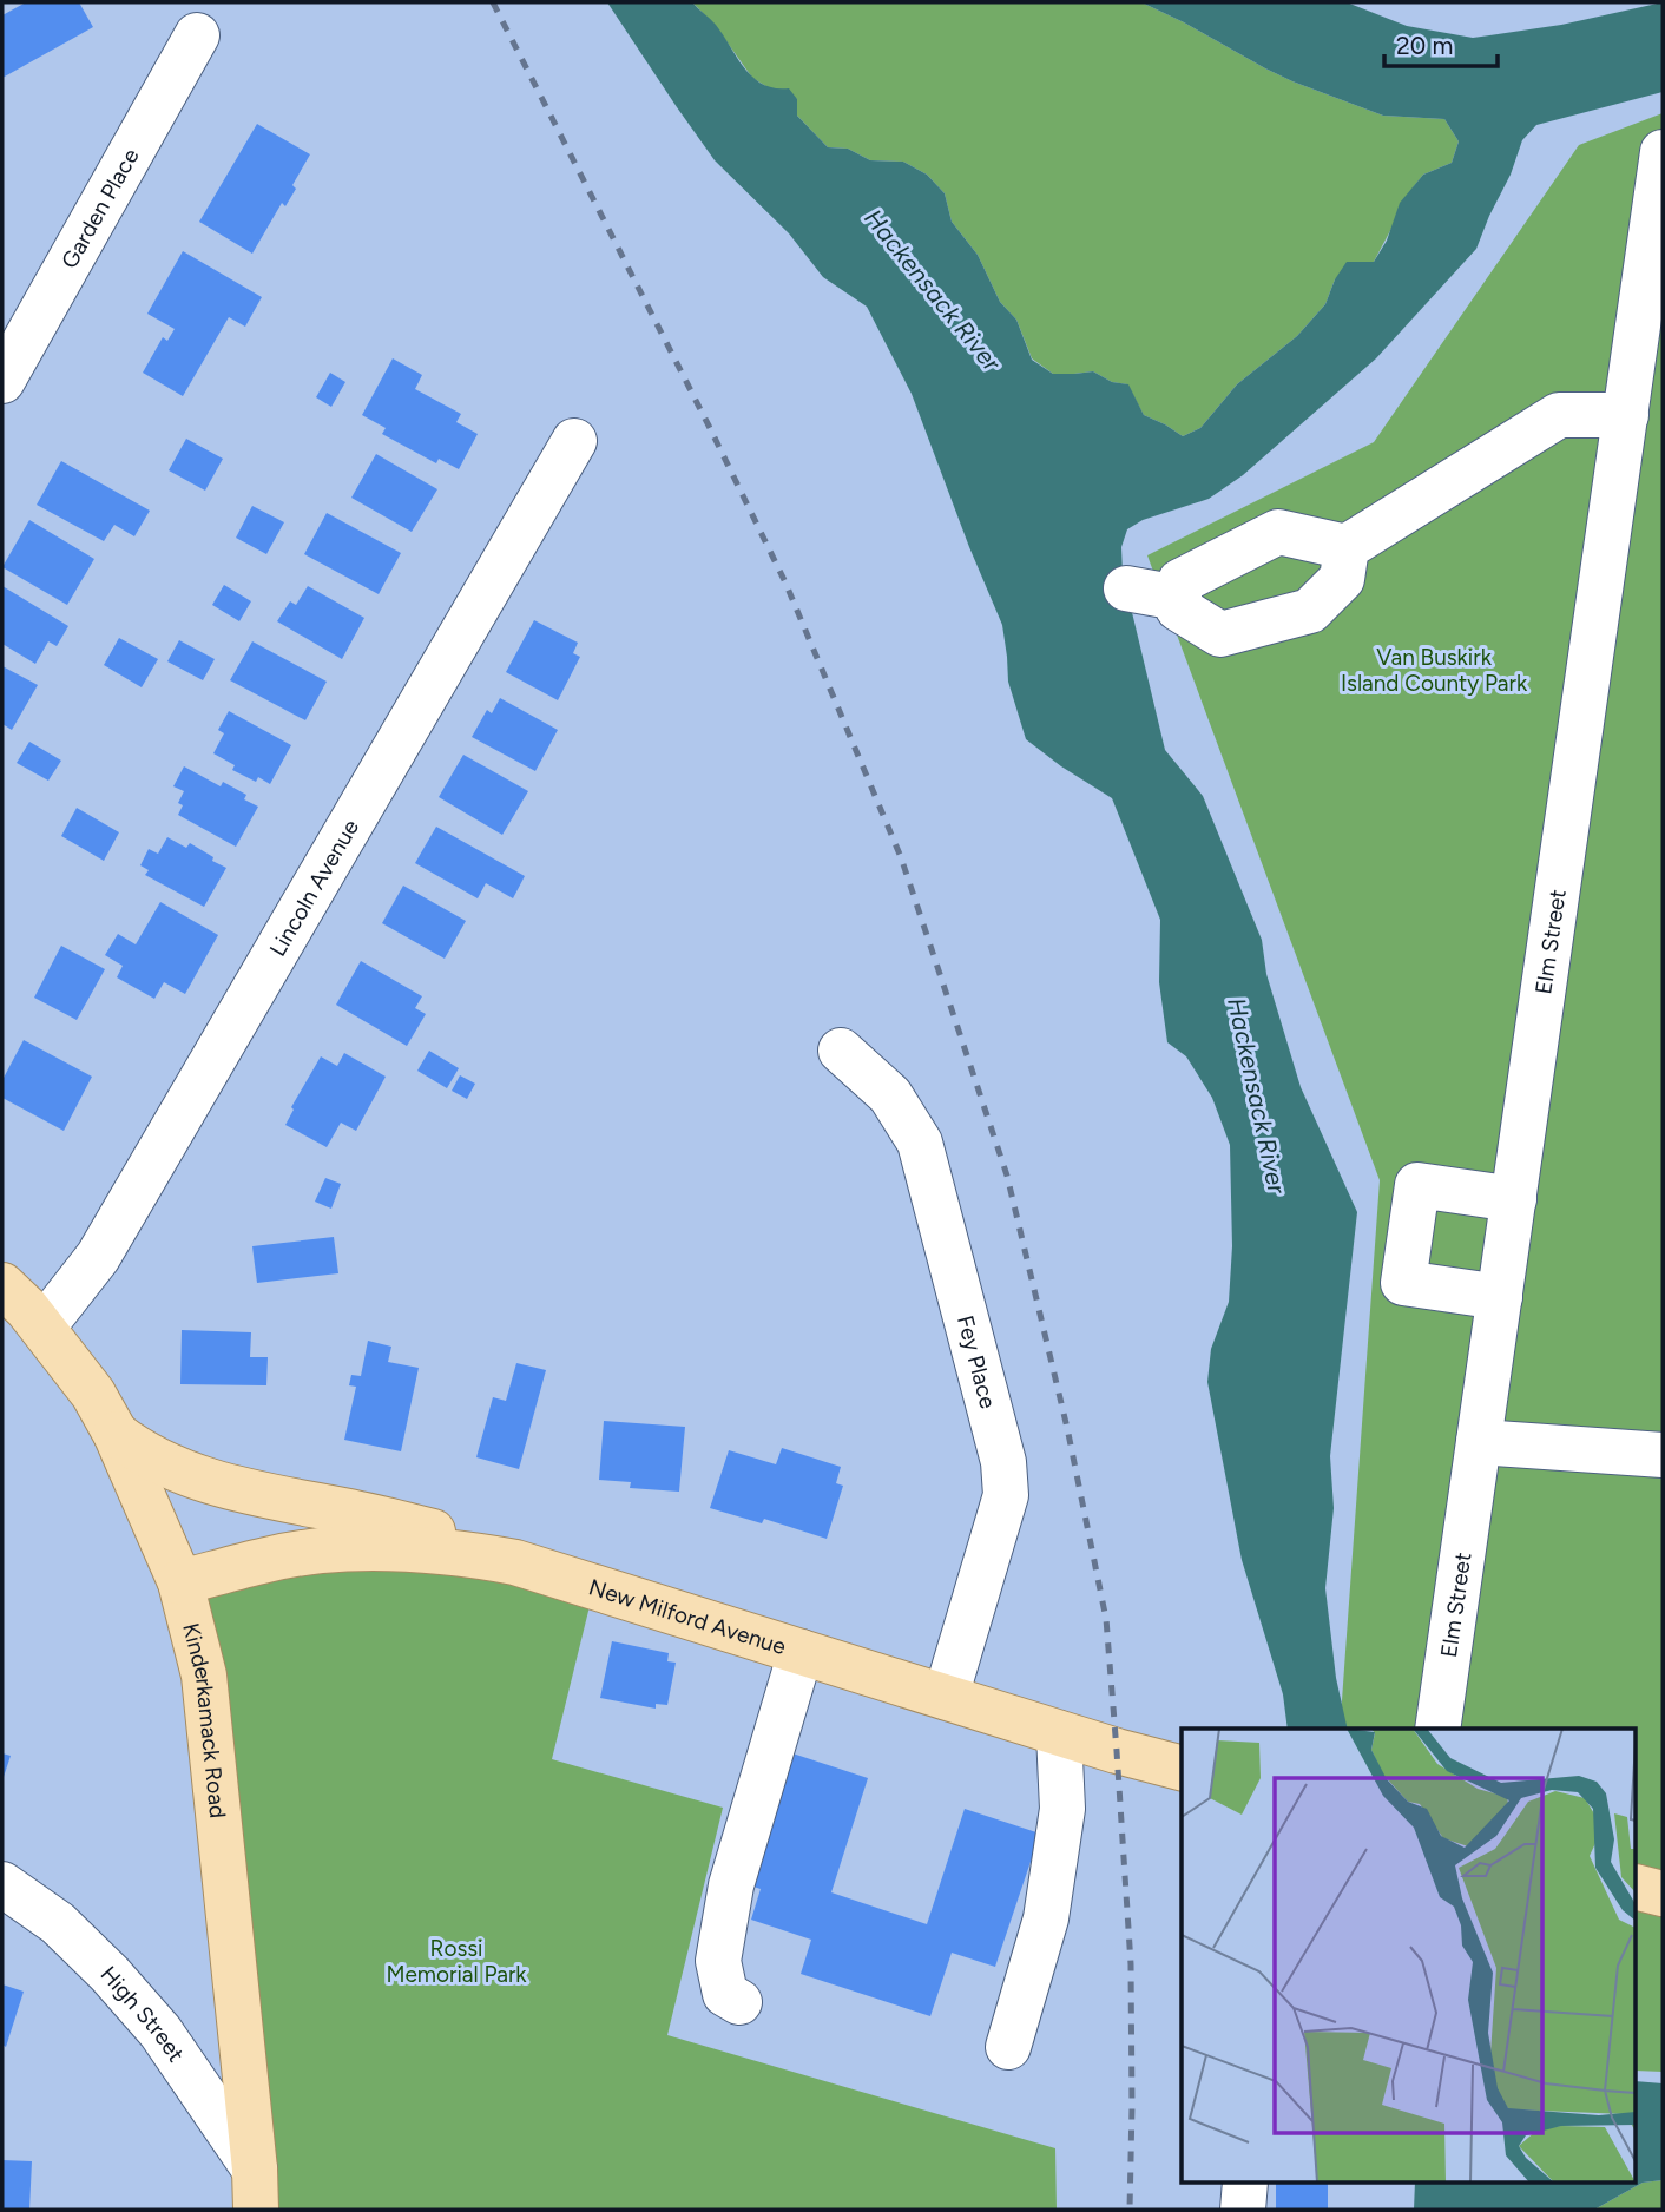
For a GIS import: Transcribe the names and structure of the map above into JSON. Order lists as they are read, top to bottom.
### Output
{
  "streets": {
    "main road": ["New Milford Avenue", "Kinderkamack Road"],
    "street": [
      "Garden Place",
      "Lincoln Avenue",
      "Elm Street",
      "Fey Place",
      "High Street"
    ]
  },
  "crossings": [
    ["Lincoln Avenue", "Kinderkamack Road"],
    ["Fey Place", "New Milford Avenue"],
    ["New Milford Avenue", "Kinderkamack Road"],
    ["Kinderkamack Road", "High Street"]
  ],
  "water": ["Hackensack River"],
  "parks": ["Van Buskirk Island County Park", "Rossi Memorial Park"],
  "scale_bar": "20 m"
}
